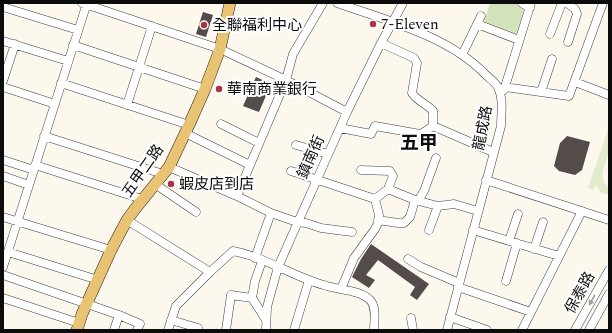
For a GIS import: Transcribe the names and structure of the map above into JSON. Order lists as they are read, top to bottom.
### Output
{
  "streets": {
    "main road": ["五甲二路"],
    "street": ["龍成路", "鎮南街", "保泰路"]
  },
  "crossings": [
    ["龍成路", "鎮南街"]
  ],
  "districts": ["五甲"],
  "places": [
    "7-Eleven",
    "全聯福利中心",
    "華南商業銀行",
    "蝦皮店到店"
  ]
}
